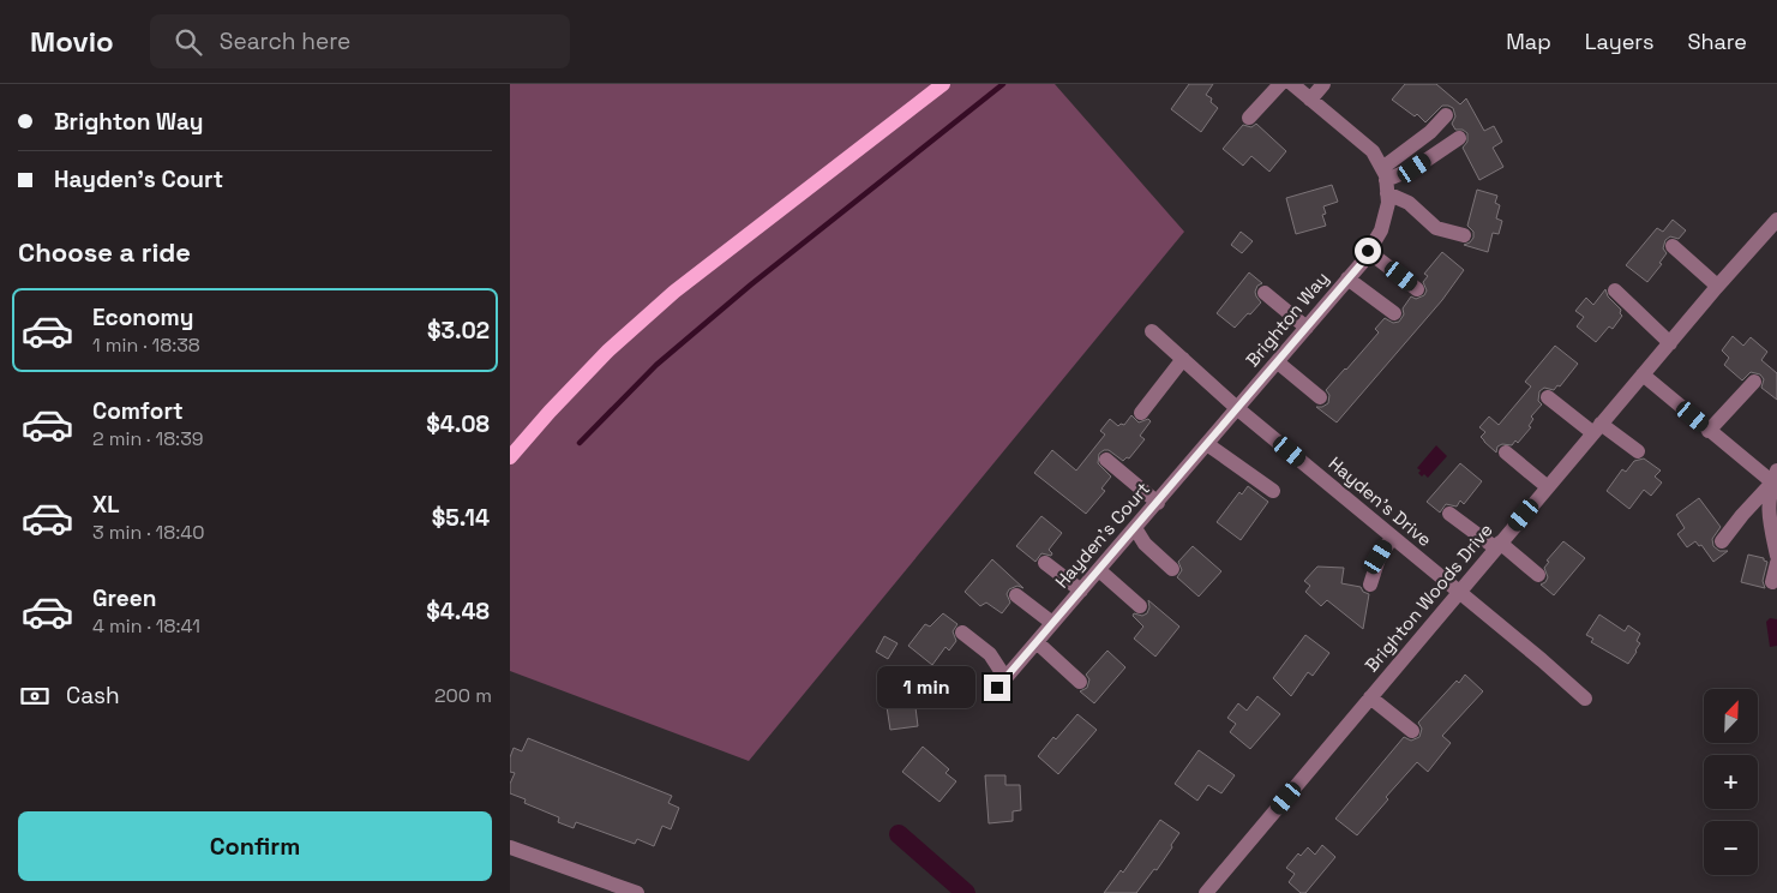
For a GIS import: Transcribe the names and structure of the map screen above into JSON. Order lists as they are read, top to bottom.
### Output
{
  "streets": {
    "street": [
      "Brighton Way",
      "Hayden's Drive",
      "Hayden's Court",
      "Brighton Woods Drive"
    ]
  },
  "crossings": [
    ["Brighton Way", "Hayden's Drive"],
    ["Brighton Way", "Hayden's Court"],
    ["Hayden's Drive", "Hayden's Court"],
    ["Hayden's Drive", "Brighton Woods Drive"]
  ],
  "north": "top right",
  "page": {
    "header": "Movio",
    "search": "Search here",
    "nav": ["Map", "Layers", "Share"],
    "banner": ["Brighton Way", "Hayden's Court"],
    "heading": "Choose a ride",
    "list": [
      {
        "name": "Economy",
        "note": "1 min · 18:38",
        "value": "$3.02"
      },
      {
        "name": "Comfort",
        "note": "2 min · 18:39",
        "value": "$4.08"
      },
      {
        "name": "XL",
        "note": "3 min · 18:40",
        "value": "$5.14"
      },
      {
        "name": "Green",
        "note": "4 min · 18:41",
        "value": "$4.48"
      }
    ],
    "pay": ["Cash", "200 m"],
    "bubble": "1 min",
    "map_buttons": ["+", "−"],
    "buttons": "Confirm"
  }
}
